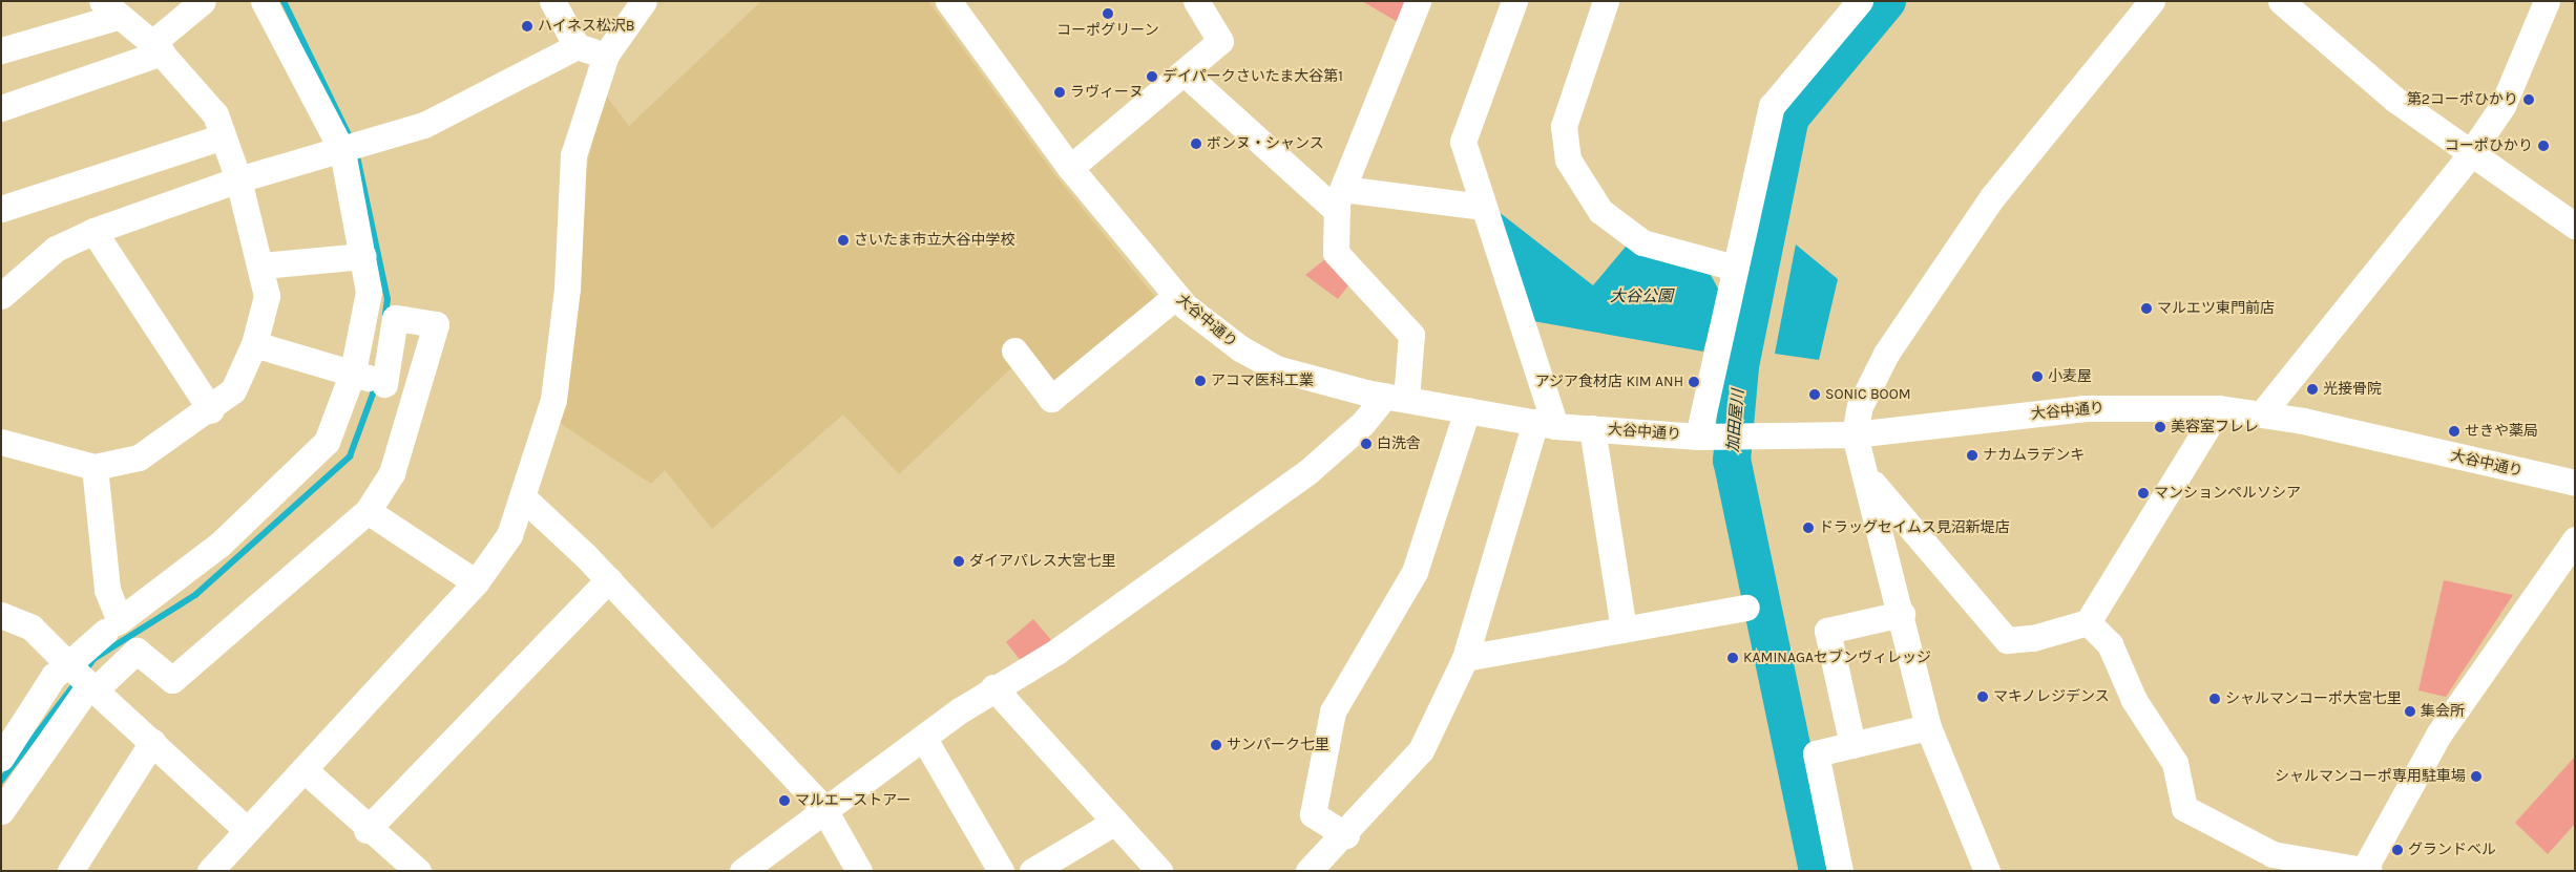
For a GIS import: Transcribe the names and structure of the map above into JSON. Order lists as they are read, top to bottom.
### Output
{
  "streets": {
    "street": ["大谷中通り"]
  },
  "water": ["大谷公園", "加田屋川"],
  "places": [
    "コーポグリーン",
    "ハイネス松沢B",
    "デイパークさいたま大谷第1",
    "ラヴィーヌ",
    "第2コーポひかり",
    "ボンヌ・シャンス",
    "コーポひかり",
    "さいたま市立大谷中学校",
    "マルエツ東門前店",
    "小麦屋",
    "アコマ医科工業",
    "アジア食材店 KIM ANH",
    "光接骨院",
    "SONIC BOOM",
    "美容室フレレ",
    "せきや薬局",
    "白洗舎",
    "ナカムラデンキ",
    "マンションペルソシア",
    "ドラッグセイムス見沼新堤店",
    "ダイアパレス大宮七里",
    "KAMINAGAセブンヴィレッジ",
    "マキノレジデンス",
    "シャルマンコーポ大宮七里",
    "集会所",
    "サンパーク七里",
    "シャルマンコーポ専用駐車場",
    "マルエーストアー",
    "グランドベル"
  ]
}
